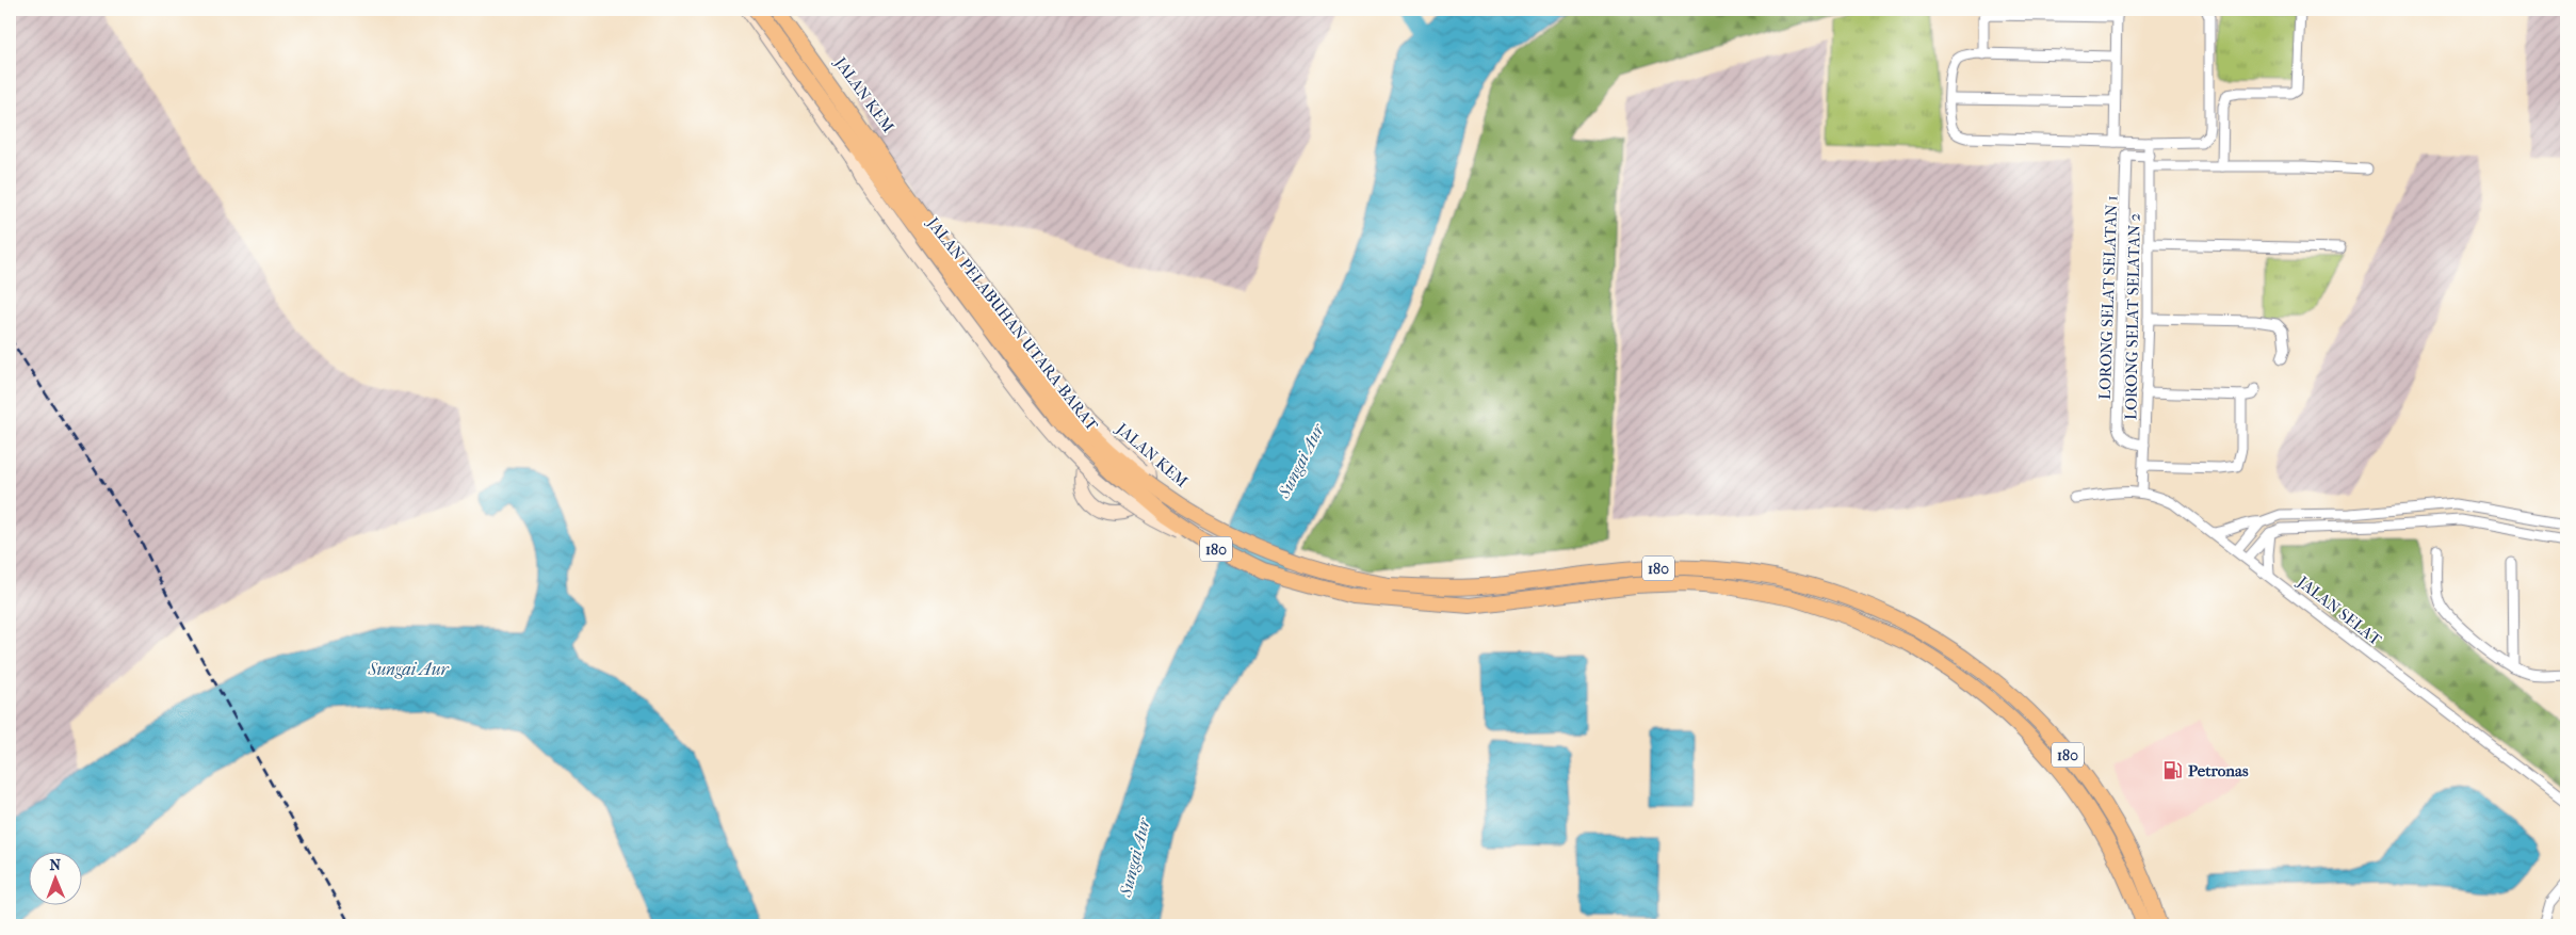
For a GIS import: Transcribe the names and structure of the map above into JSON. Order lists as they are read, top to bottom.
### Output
{
  "streets": {
    "main road": ["JALAN PELABUHAN UTARA-BARAT", "180"],
    "street": [
      "JALAN KEM",
      "LORONG SELAT SELATAN 1",
      "LORONG SELAT SELATAN 2",
      "JALAN SELAT"
    ]
  },
  "crossings": [
    ["JALAN KEM", "JALAN PELABUHAN UTARA-BARAT"],
    ["LORONG SELAT SELATAN 1", "LORONG SELAT SELATAN 2"],
    ["LORONG SELAT SELATAN 2", "JALAN SELAT"]
  ],
  "water": ["Sungai Aur"],
  "places": {
    "fuel station": ["Petronas"]
  },
  "north": "top"
}
